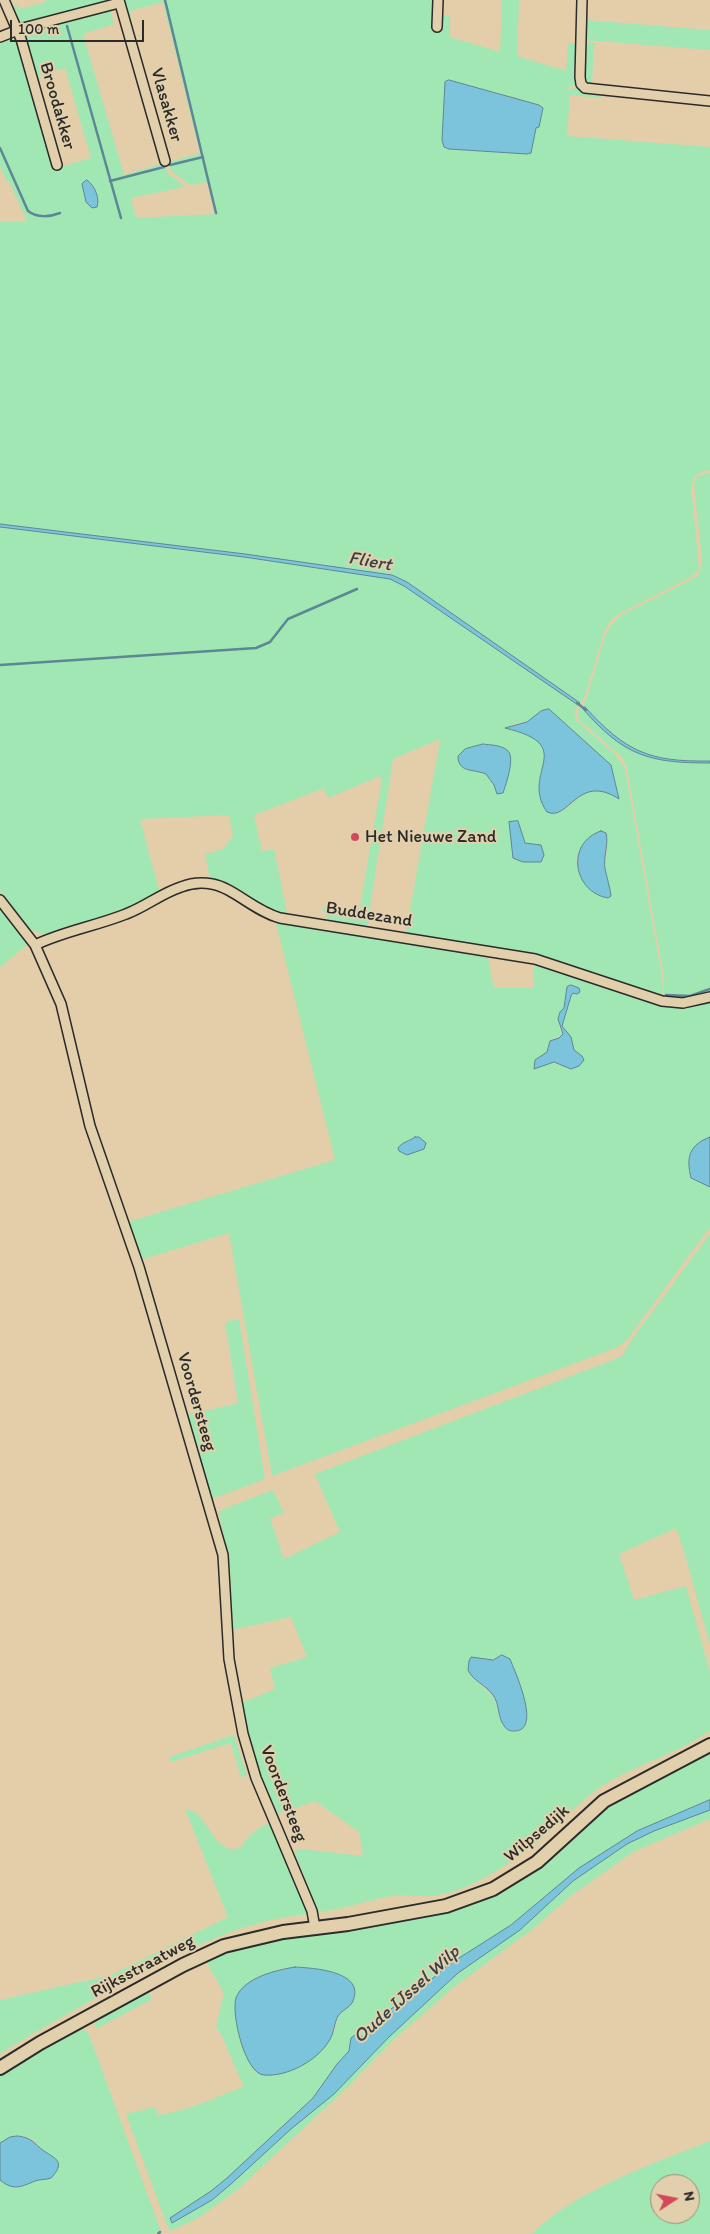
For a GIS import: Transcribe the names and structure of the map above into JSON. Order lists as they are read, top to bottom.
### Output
{
  "streets": {
    "main road": ["Wilpsedijk", "Rijksstraatweg"],
    "street": [
      "Vlasakker",
      "Broodakker",
      "Buddezand",
      "Voordersteeg"
    ]
  },
  "crossings": [
    ["Buddezand", "Voordersteeg"],
    ["Voordersteeg", "Wilpsedijk"],
    ["Voordersteeg", "Rijksstraatweg"],
    ["Wilpsedijk", "Rijksstraatweg"]
  ],
  "water": ["Fliert", "Oude IJssel Wilp"],
  "places": ["Het Nieuwe Zand"],
  "scale_bar": "100 m",
  "north": "right"
}
